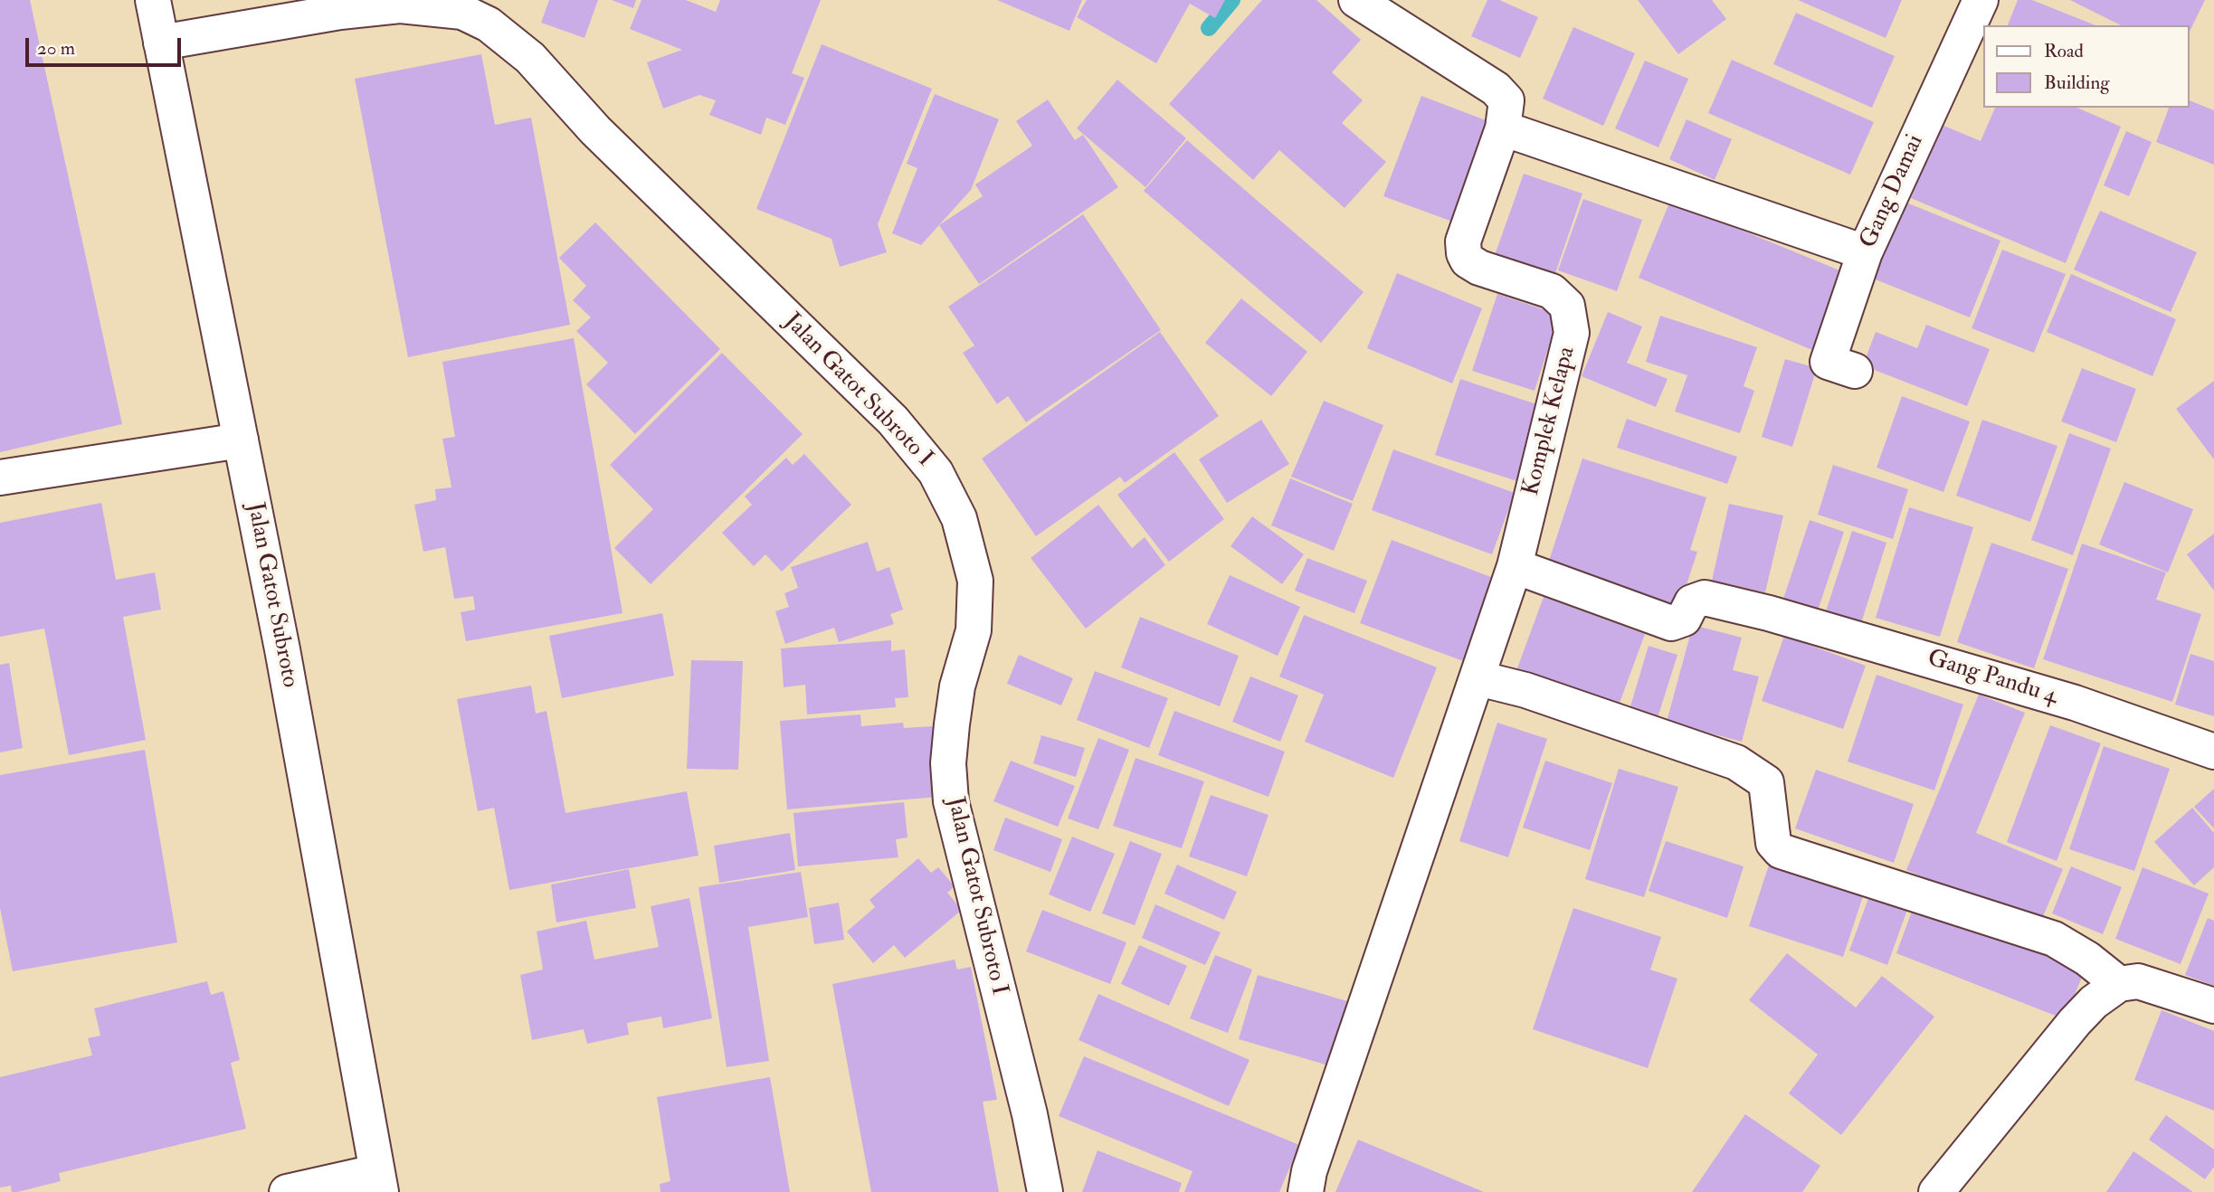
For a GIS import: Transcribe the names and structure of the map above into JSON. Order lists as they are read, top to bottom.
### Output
{
  "streets": {
    "street": [
      "Gang Damai",
      "Jalan Gatot Subroto I",
      "Komplek Kelapa",
      "Jalan Gatot Subroto",
      "Gang Pandu 4"
    ]
  },
  "crossings": [
    ["Jalan Gatot Subroto I", "Jalan Gatot Subroto"],
    ["Komplek Kelapa", "Gang Pandu 4"]
  ],
  "legend": ["Road", "Building"],
  "scale_bar": "20 m"
}
